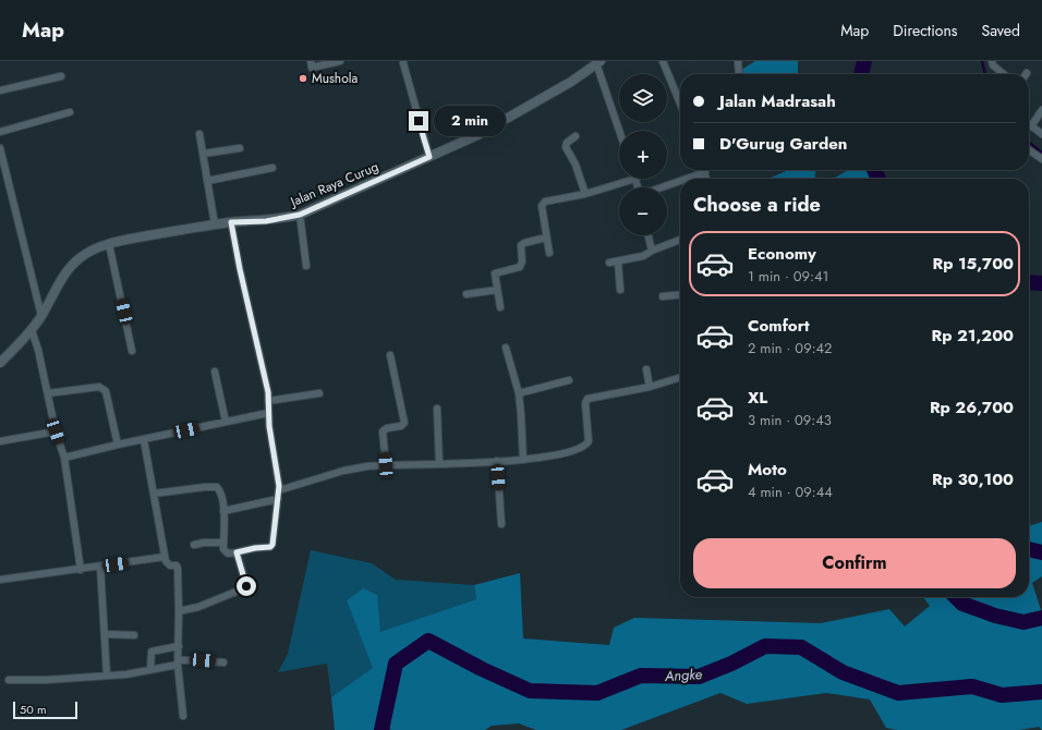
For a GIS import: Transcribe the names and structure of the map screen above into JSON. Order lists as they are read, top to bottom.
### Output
{
  "streets": {
    "main road": ["Jalan Raya Curug"]
  },
  "water": ["Angke"],
  "places": ["Mushola"],
  "scale_bar": "50 m",
  "page": {
    "header": "Map",
    "nav": ["Map", "Directions", "Saved"],
    "map_buttons": ["+", "−"],
    "banner": ["Jalan Madrasah", "D'Gurug Garden"],
    "bubble": "2 min",
    "heading": "Choose a ride",
    "list": [
      {
        "name": "Economy",
        "note": "1 min · 09:41",
        "value": "Rp 15,700"
      },
      {
        "name": "Comfort",
        "note": "2 min · 09:42",
        "value": "Rp 21,200"
      },
      {
        "name": "XL",
        "note": "3 min · 09:43",
        "value": "Rp 26,700"
      },
      {
        "name": "Moto",
        "note": "4 min · 09:44",
        "value": "Rp 30,100"
      }
    ],
    "buttons": "Confirm",
    "scale": "50 m"
  }
}
